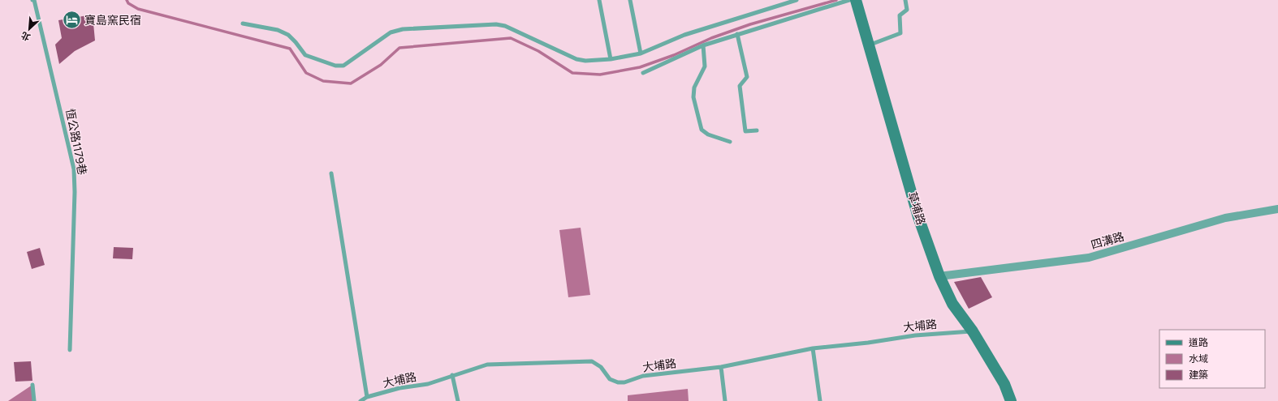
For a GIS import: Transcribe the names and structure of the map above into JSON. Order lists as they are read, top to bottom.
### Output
{
  "streets": {
    "street": ["草埔路", "四溝路"],
    "lane": ["恆公路1179巷", "大埔路"]
  },
  "crossings": [
    ["草埔路", "四溝路"],
    ["草埔路", "大埔路"]
  ],
  "places": {
    "hotel": ["寶島窯民宿"]
  },
  "legend": ["道路", "水域", "建築"],
  "north": "bottom left"
}
